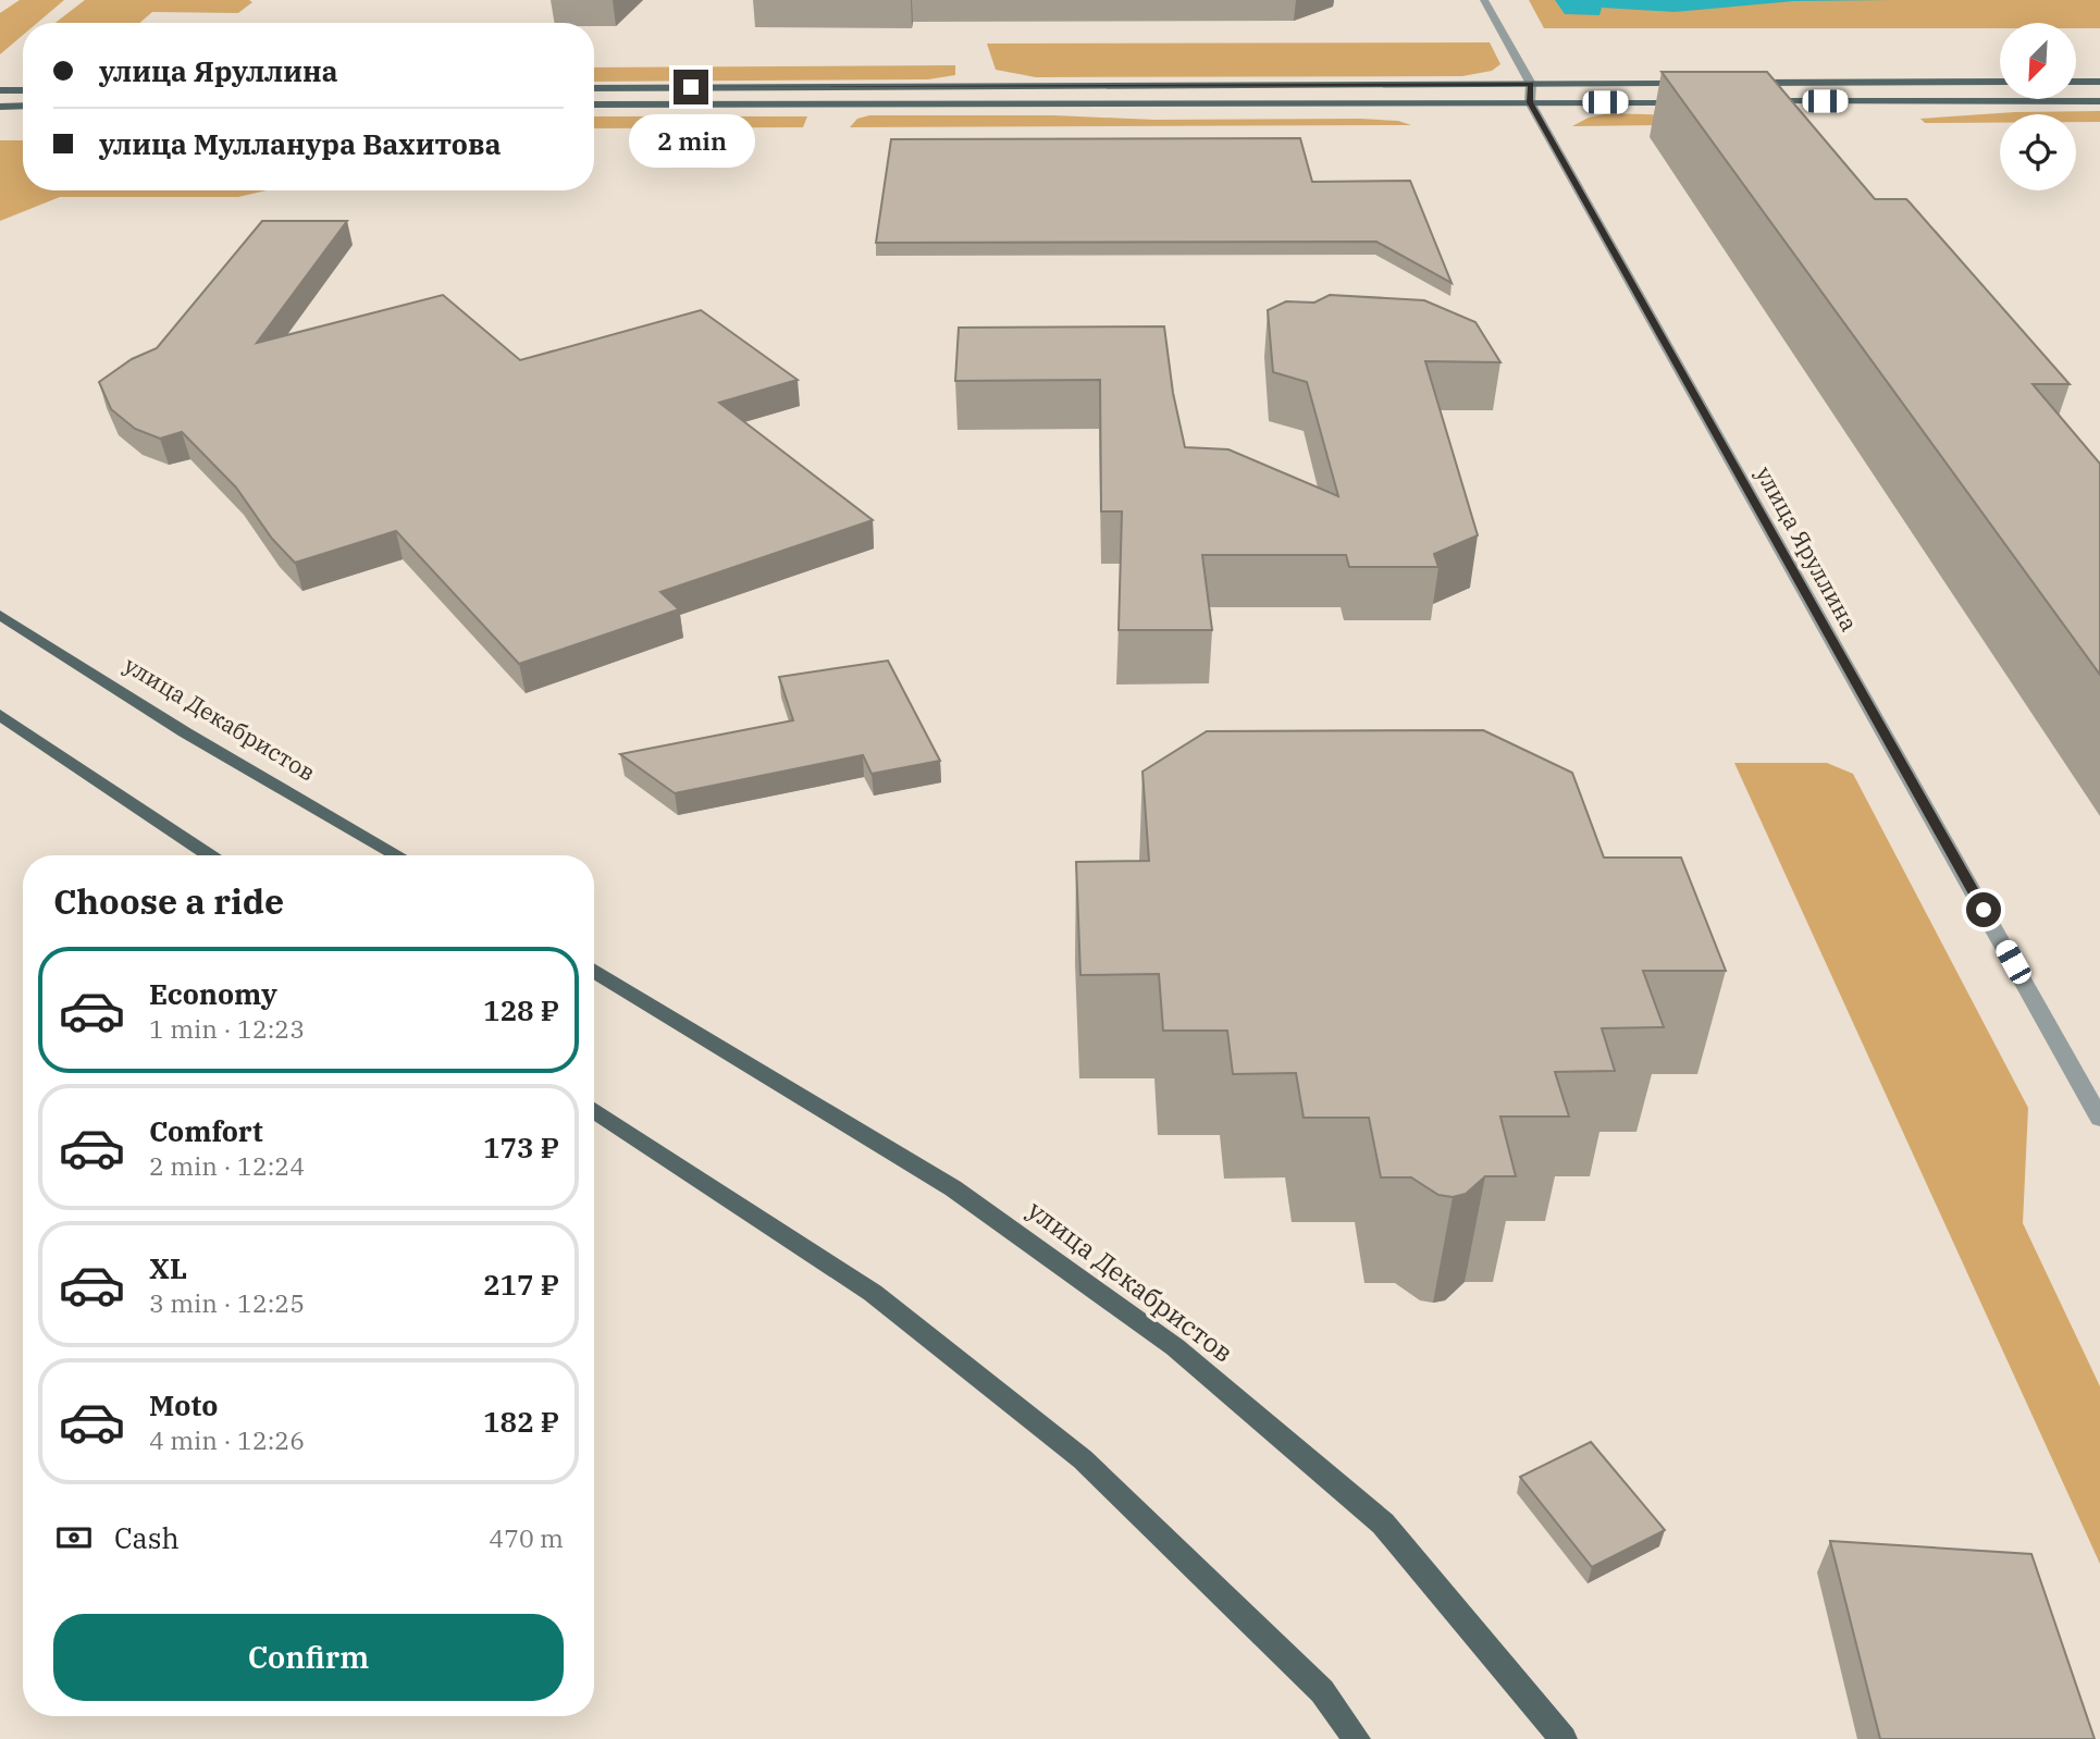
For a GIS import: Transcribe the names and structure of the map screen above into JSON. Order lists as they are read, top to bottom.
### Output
{
  "streets": {
    "main road": ["улица Декабристов"],
    "street": ["улица Яруллина"]
  },
  "north": "bottom left",
  "page": {
    "banner": ["улица Яруллина", "улица Мулланура Вахитова"],
    "bubble": "2 min",
    "heading": "Choose a ride",
    "list": [
      {
        "name": "Economy",
        "note": "1 min · 12:23",
        "value": "128 ₽"
      },
      {
        "name": "Comfort",
        "note": "2 min · 12:24",
        "value": "173 ₽"
      },
      {
        "name": "XL",
        "note": "3 min · 12:25",
        "value": "217 ₽"
      },
      {
        "name": "Moto",
        "note": "4 min · 12:26",
        "value": "182 ₽"
      }
    ],
    "pay": ["Cash", "470 m"],
    "buttons": "Confirm"
  }
}
